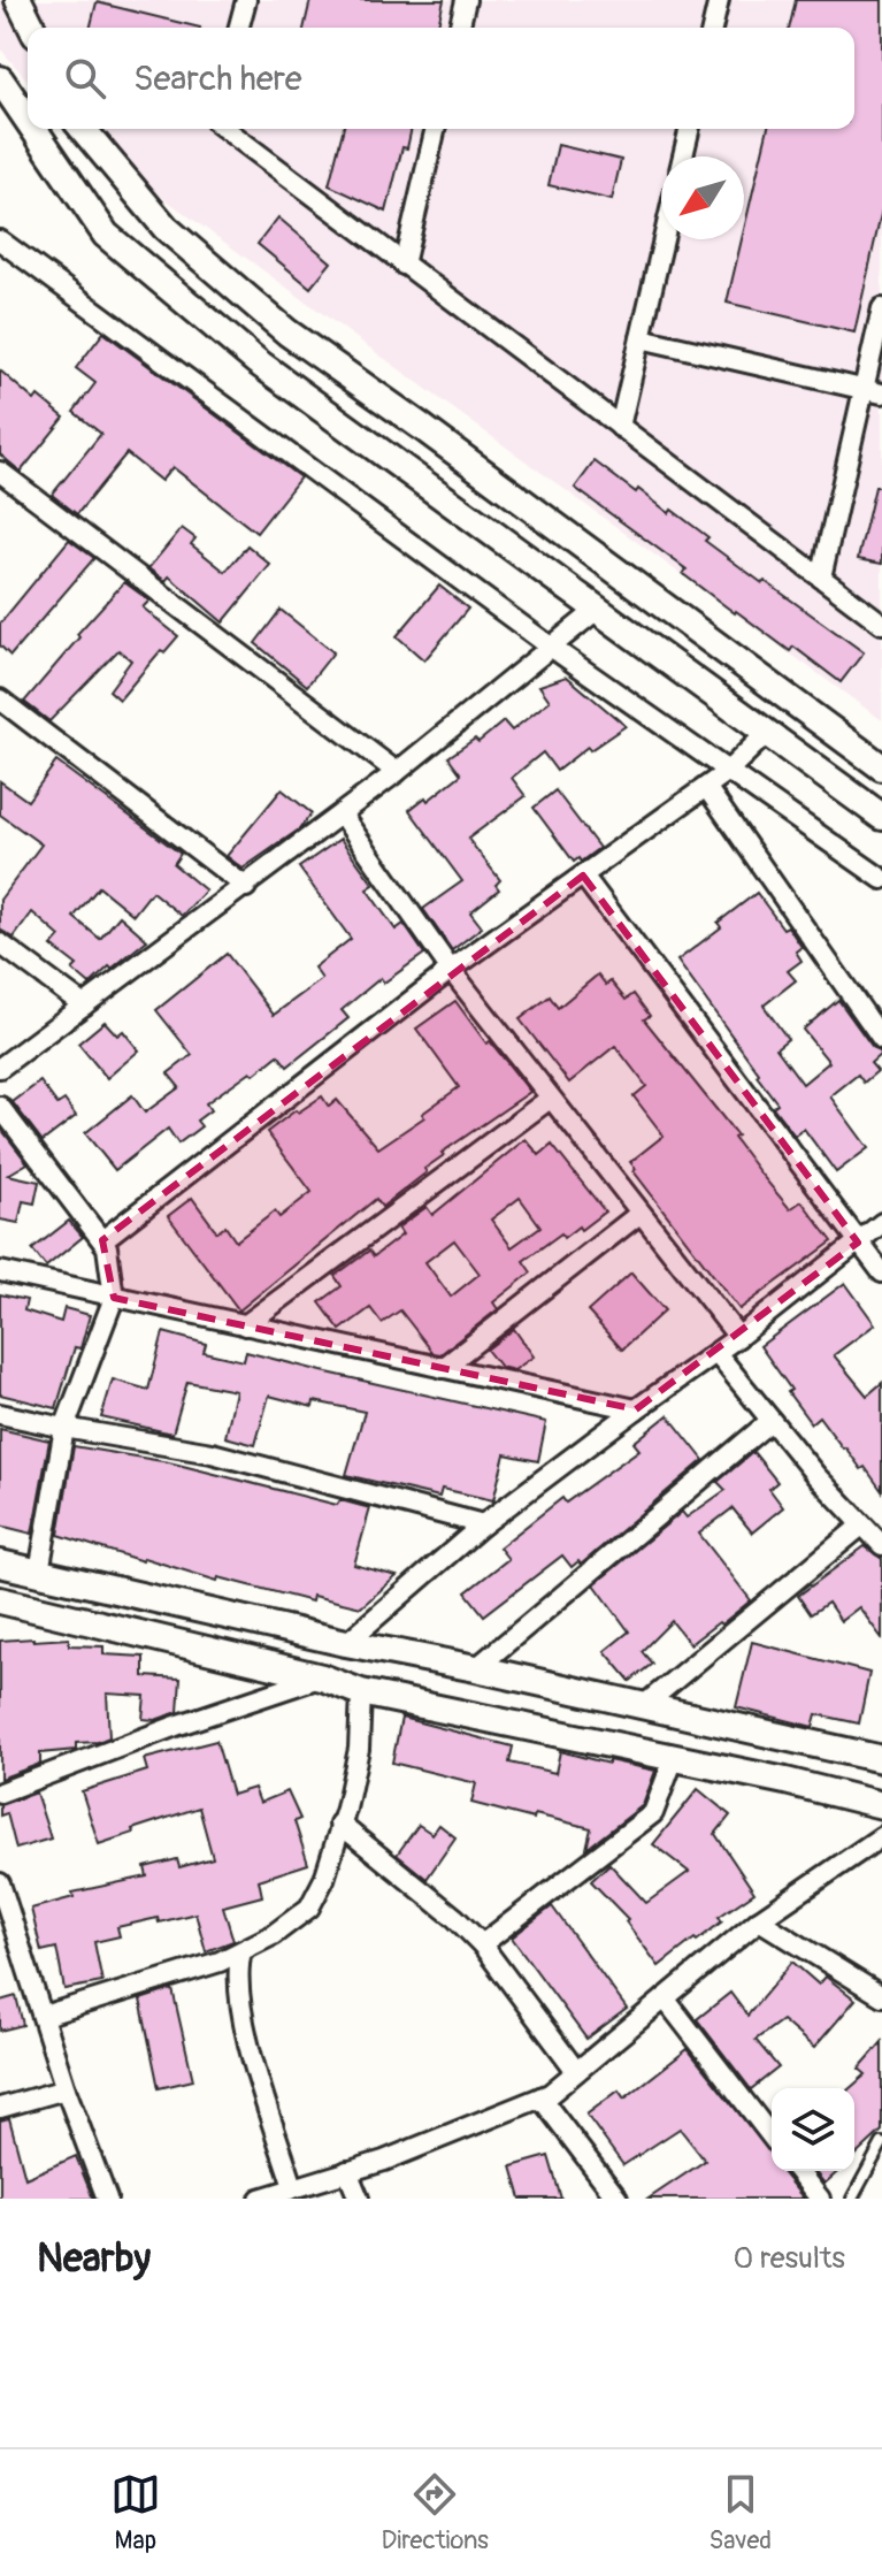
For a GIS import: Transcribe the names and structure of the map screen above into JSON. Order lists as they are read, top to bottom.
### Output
{
  "north": "bottom left",
  "page": {
    "search": "Search here",
    "heading": ["Nearby", "0 results"],
    "nav": ["Map", "Directions", "Saved"]
  }
}
